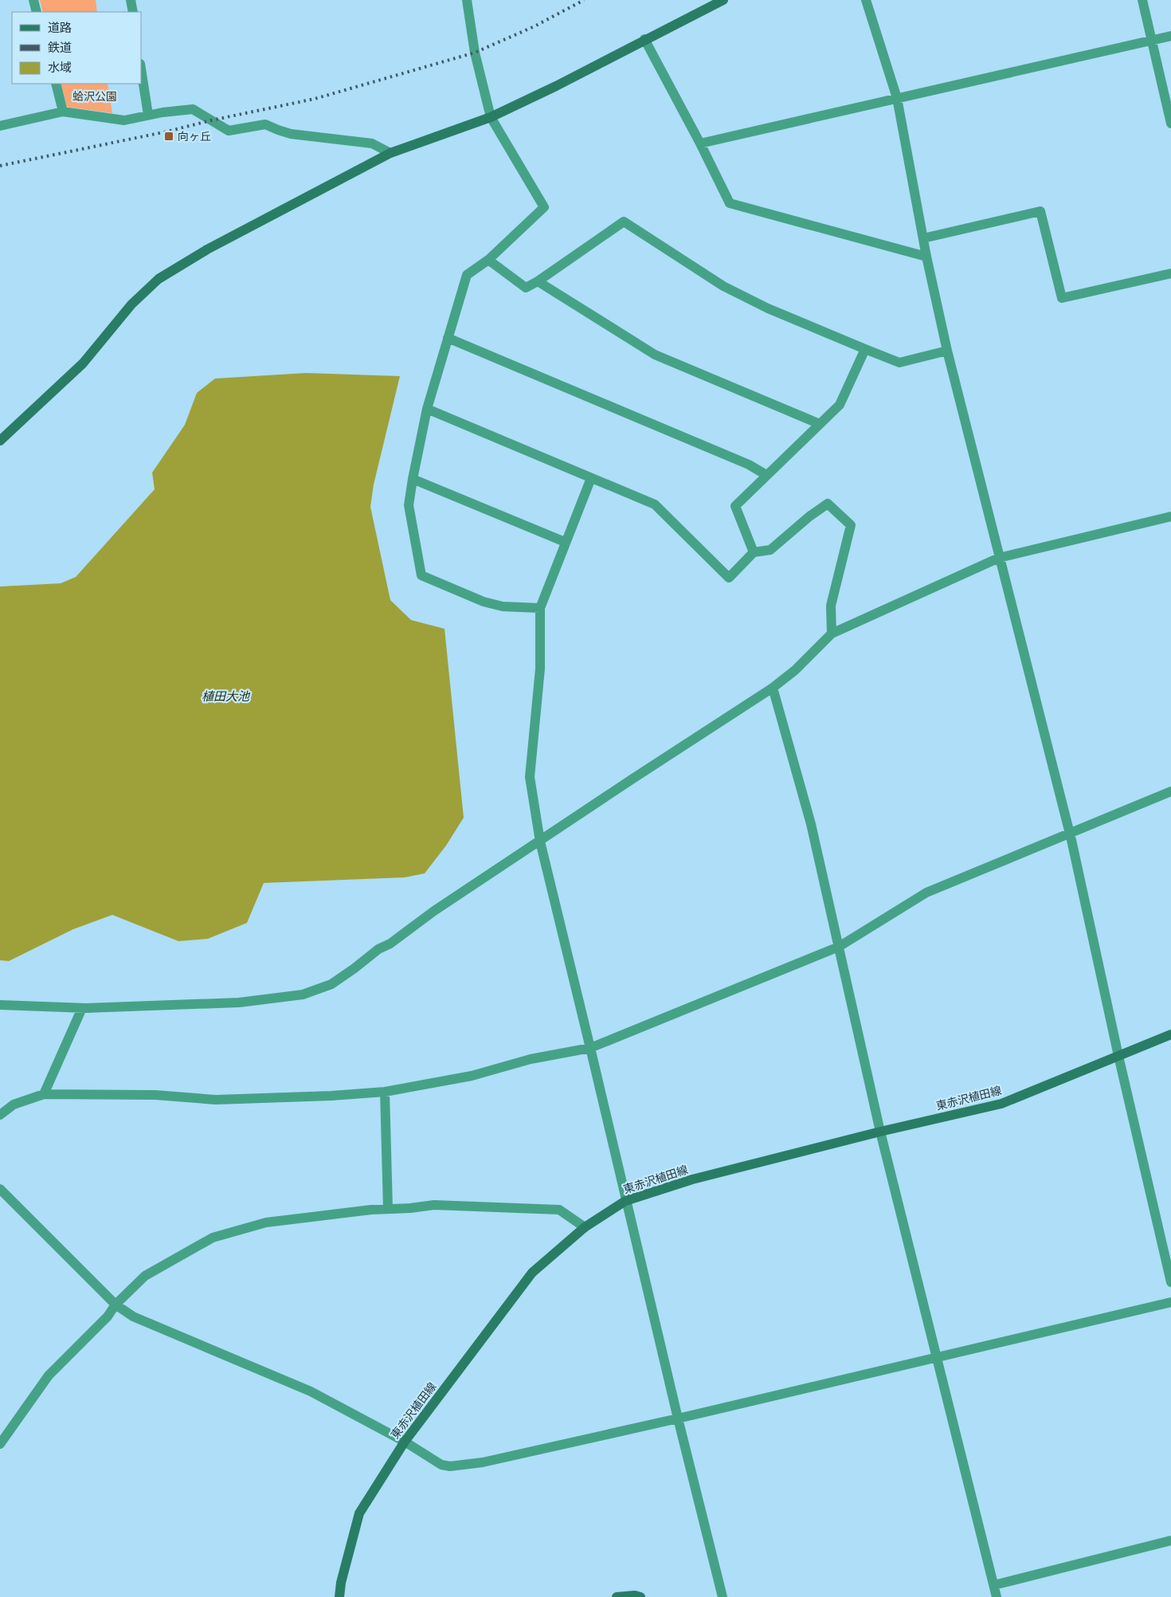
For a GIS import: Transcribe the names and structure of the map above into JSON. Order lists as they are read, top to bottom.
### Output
{
  "streets": {
    "main road": ["東赤沢植田線"]
  },
  "water": ["植田大池"],
  "parks": ["蛤沢公園"],
  "places": {
    "transit": ["向ヶ丘"]
  },
  "legend": ["道路", "鉄道", "水域"]
}
